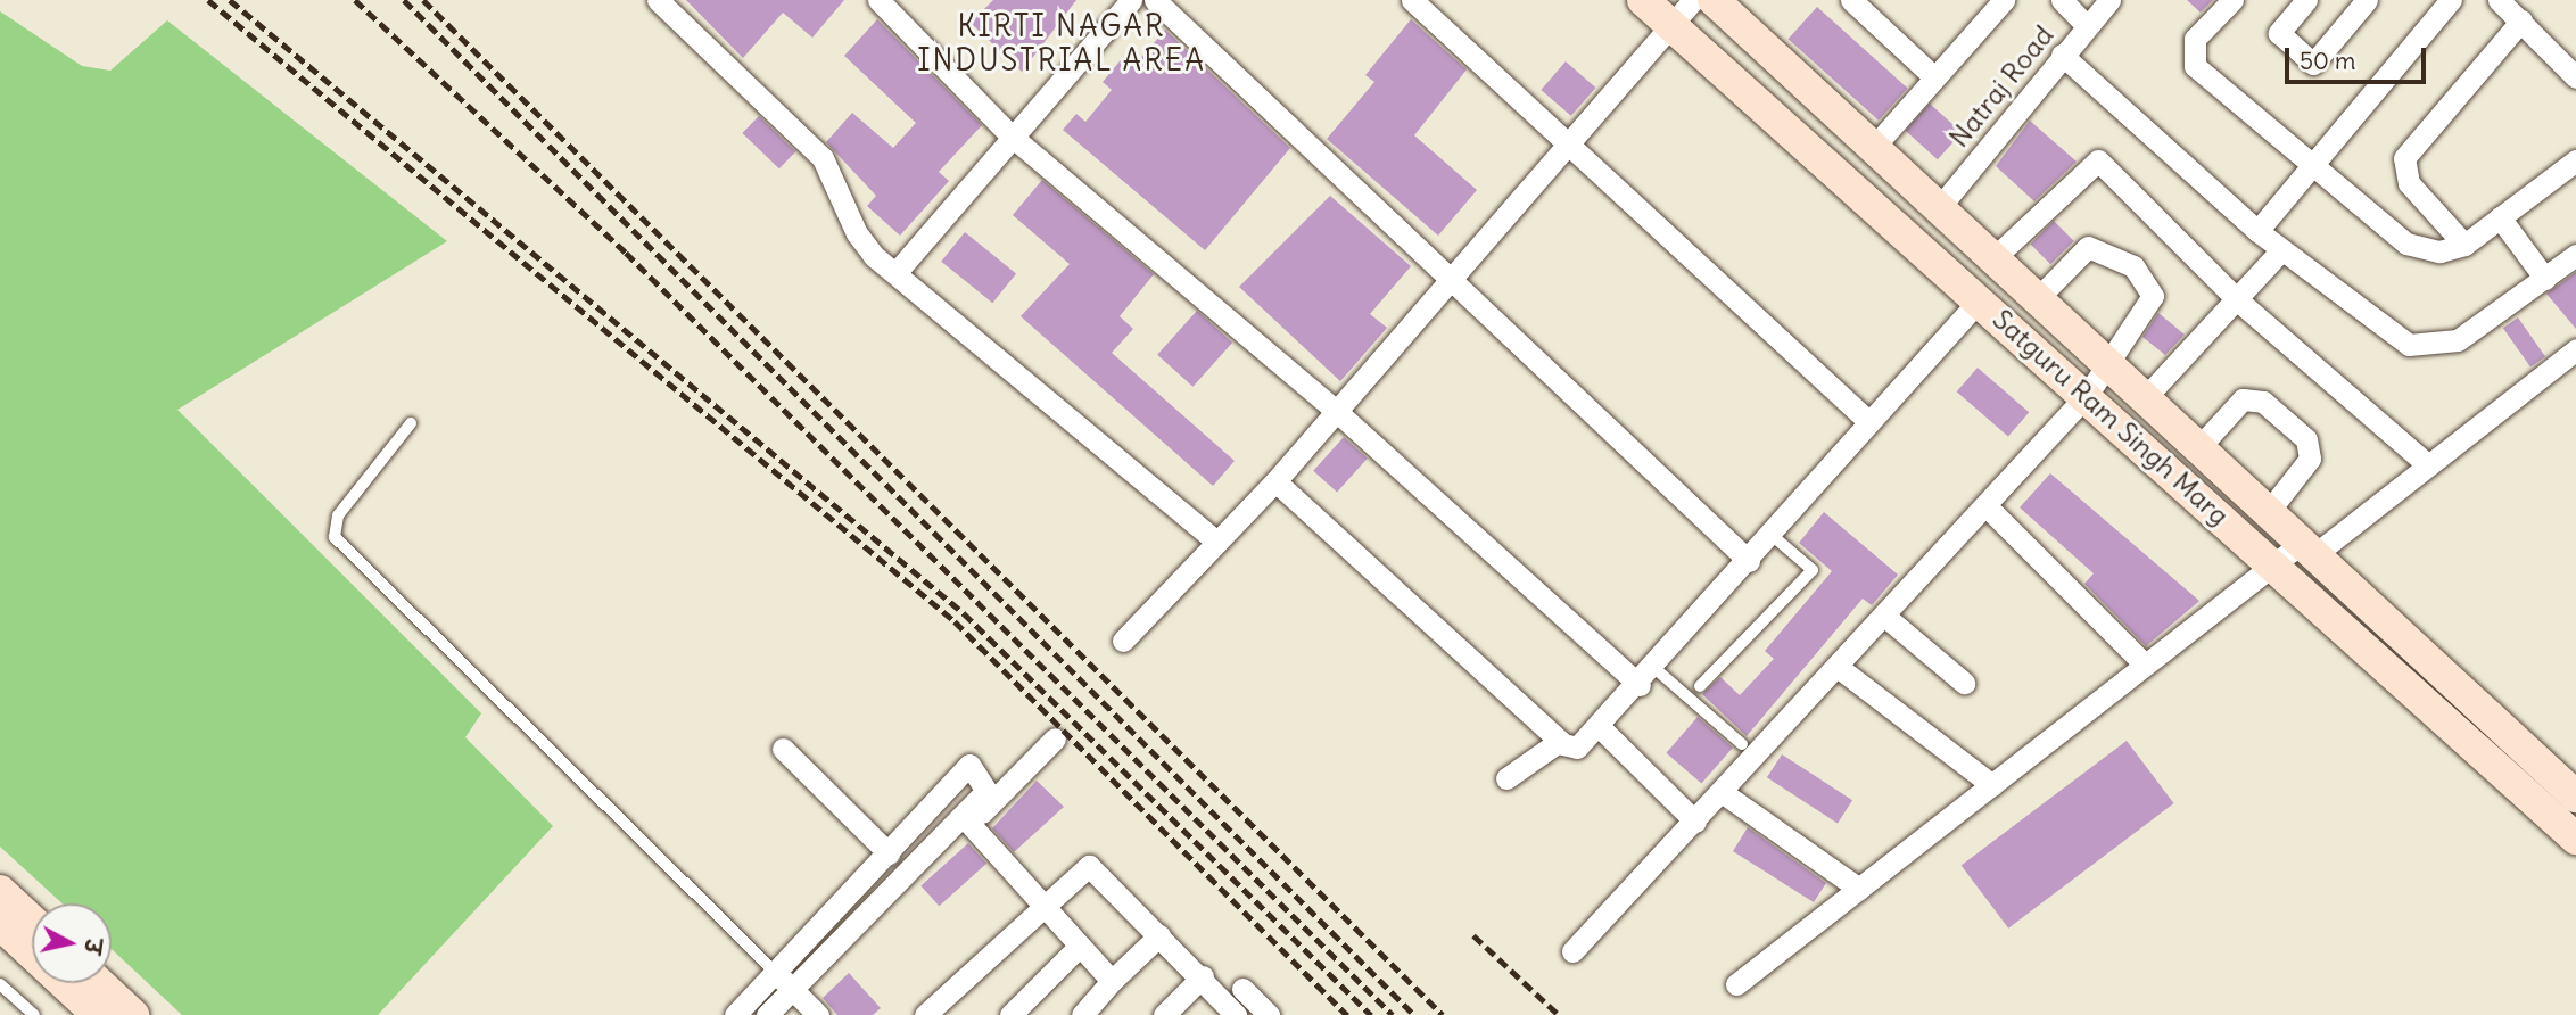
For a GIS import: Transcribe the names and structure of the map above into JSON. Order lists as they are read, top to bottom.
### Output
{
  "streets": {
    "main road": ["Satguru Ram Singh Marg"],
    "street": ["Natraj Road"]
  },
  "crossings": [
    ["Natraj Road", "Satguru Ram Singh Marg"]
  ],
  "districts": ["KIRTI NAGAR INDUSTRIAL AREA"],
  "scale_bar": "50 m",
  "north": "right"
}
